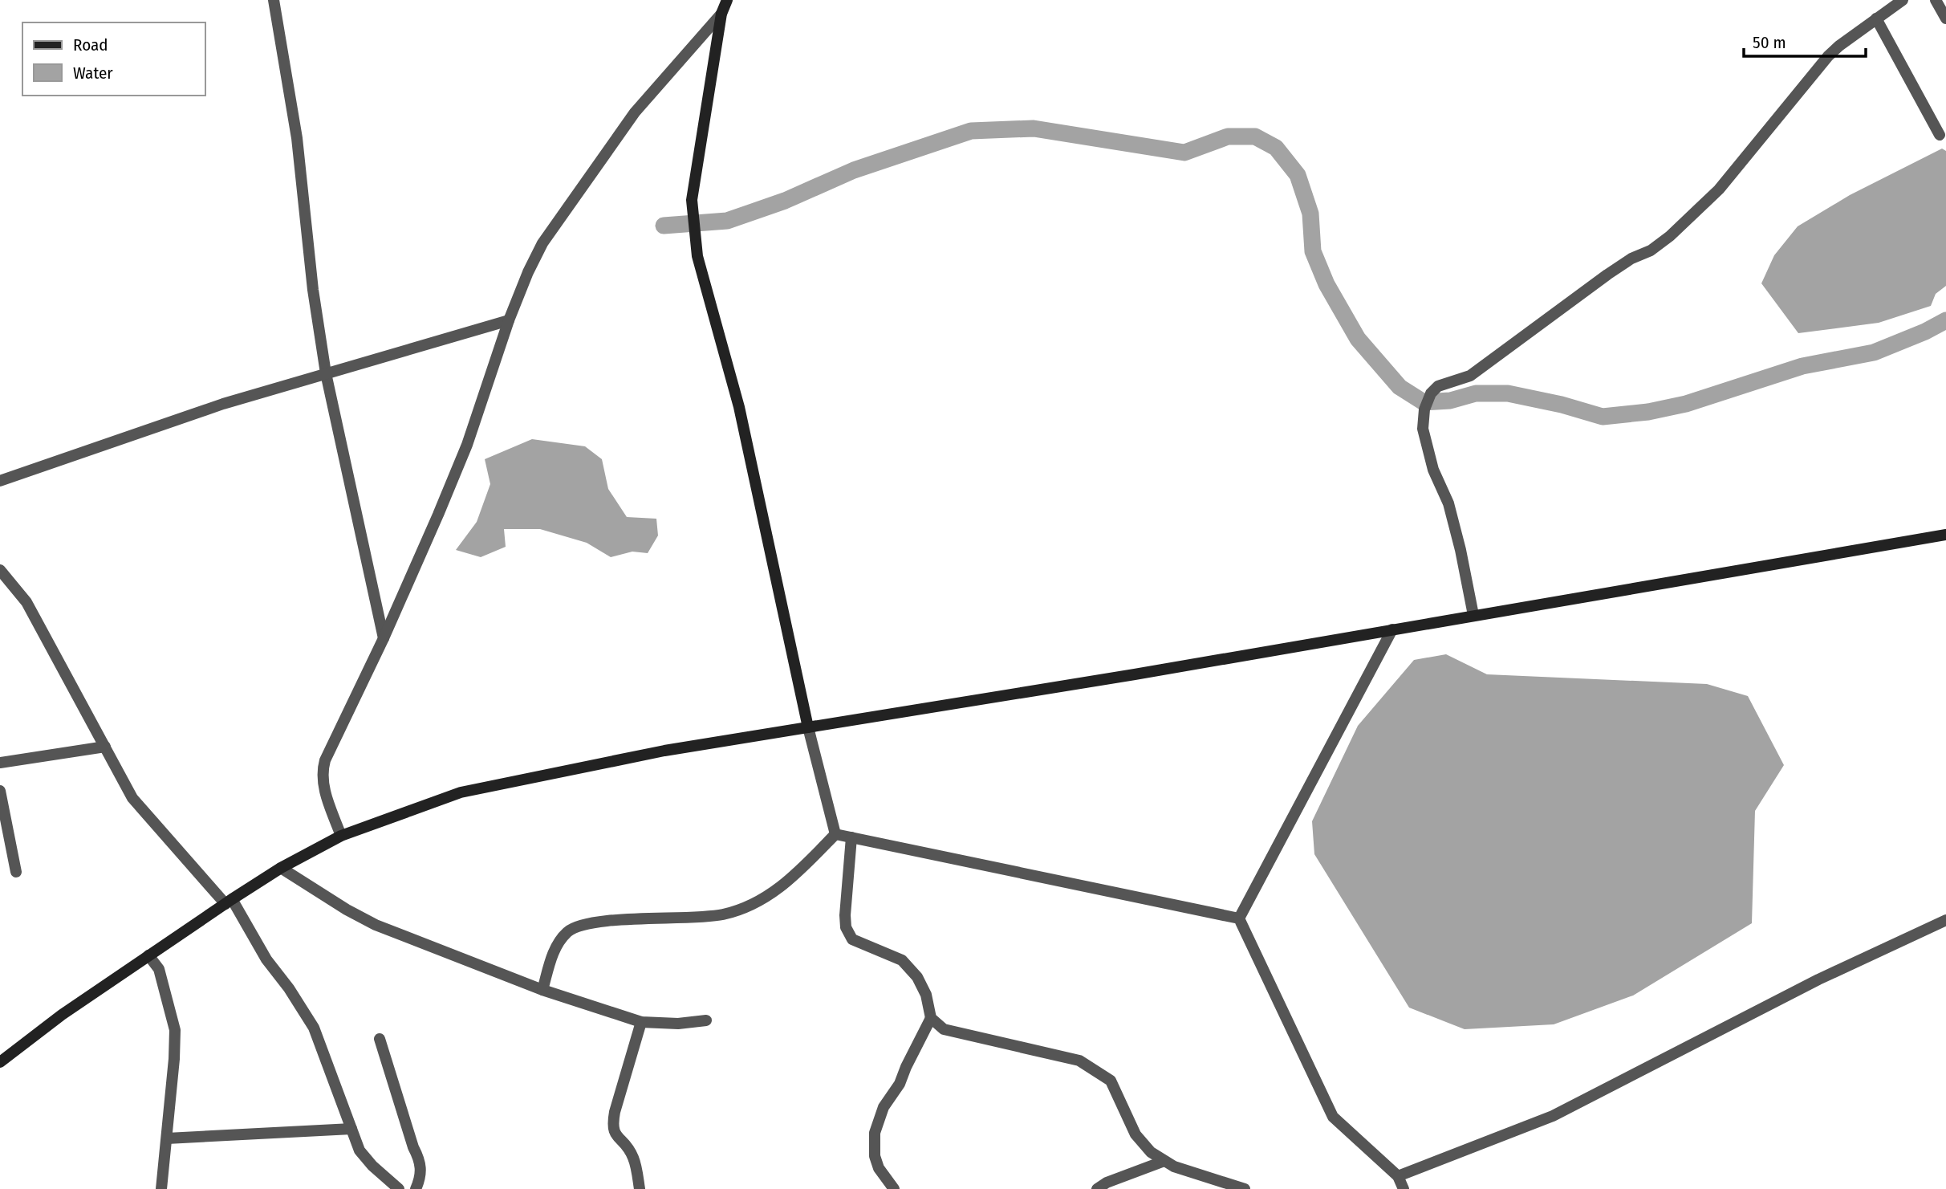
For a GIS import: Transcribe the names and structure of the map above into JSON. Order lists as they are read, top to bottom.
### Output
{
  "legend": ["Road", "Water"],
  "scale_bar": "50 m"
}
